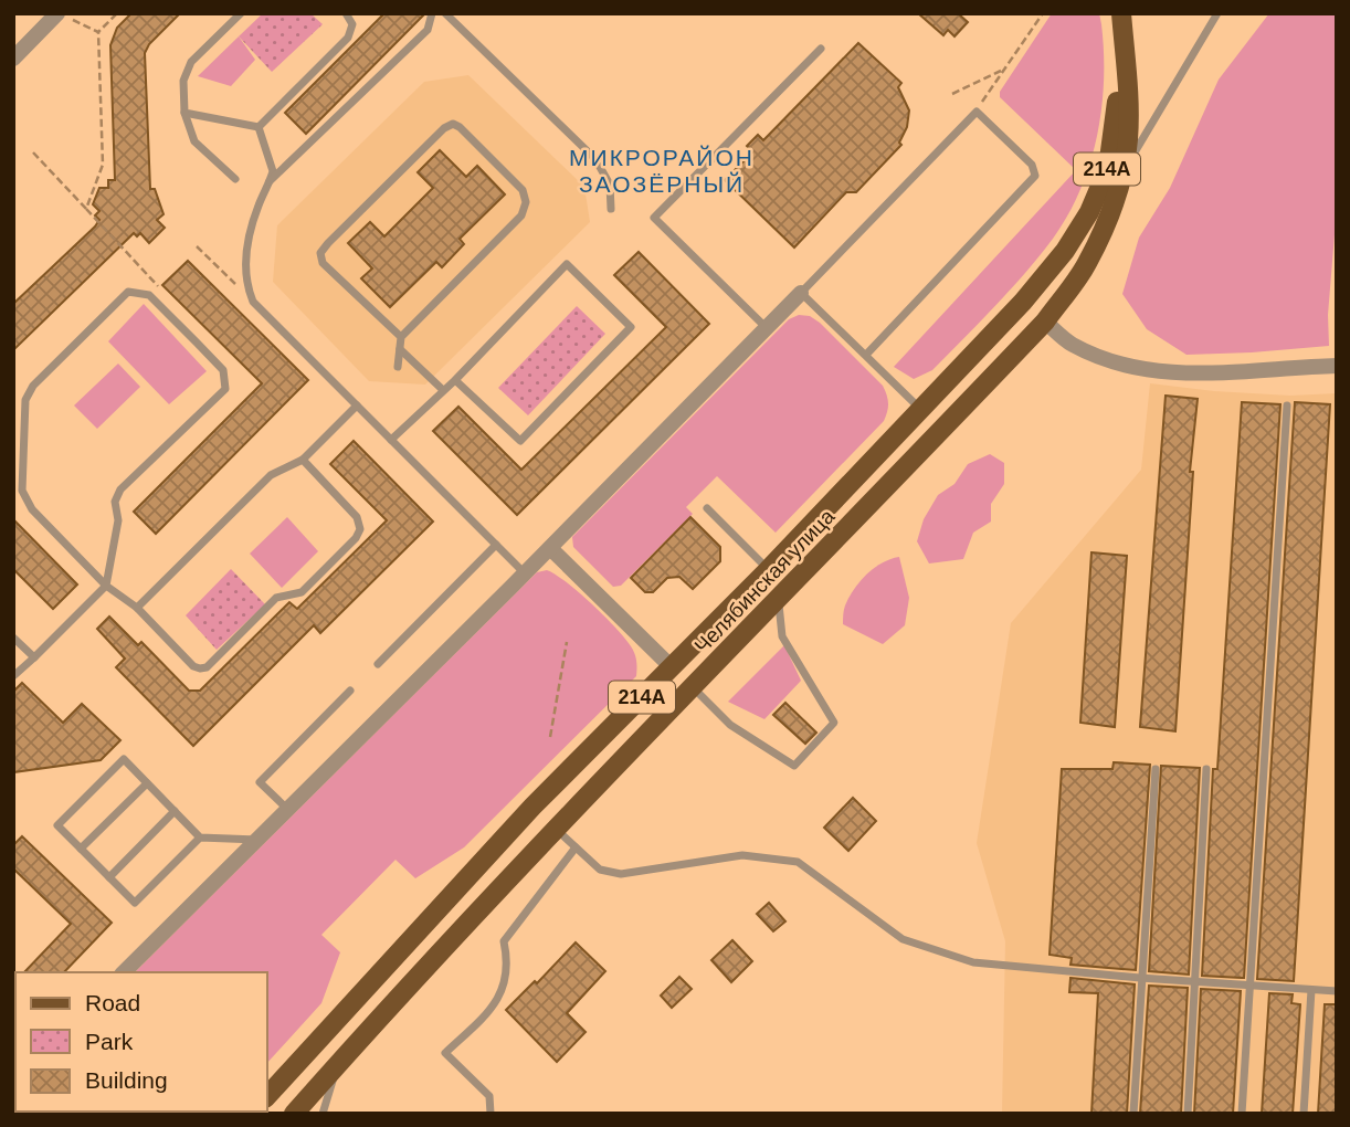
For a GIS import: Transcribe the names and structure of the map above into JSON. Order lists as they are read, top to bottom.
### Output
{
  "streets": {
    "main road": ["214А", "Челябинская улица"]
  },
  "districts": ["МИКРОРАЙОН ЗАОЗЁРНЫЙ"],
  "legend": ["Road", "Park", "Building"]
}
